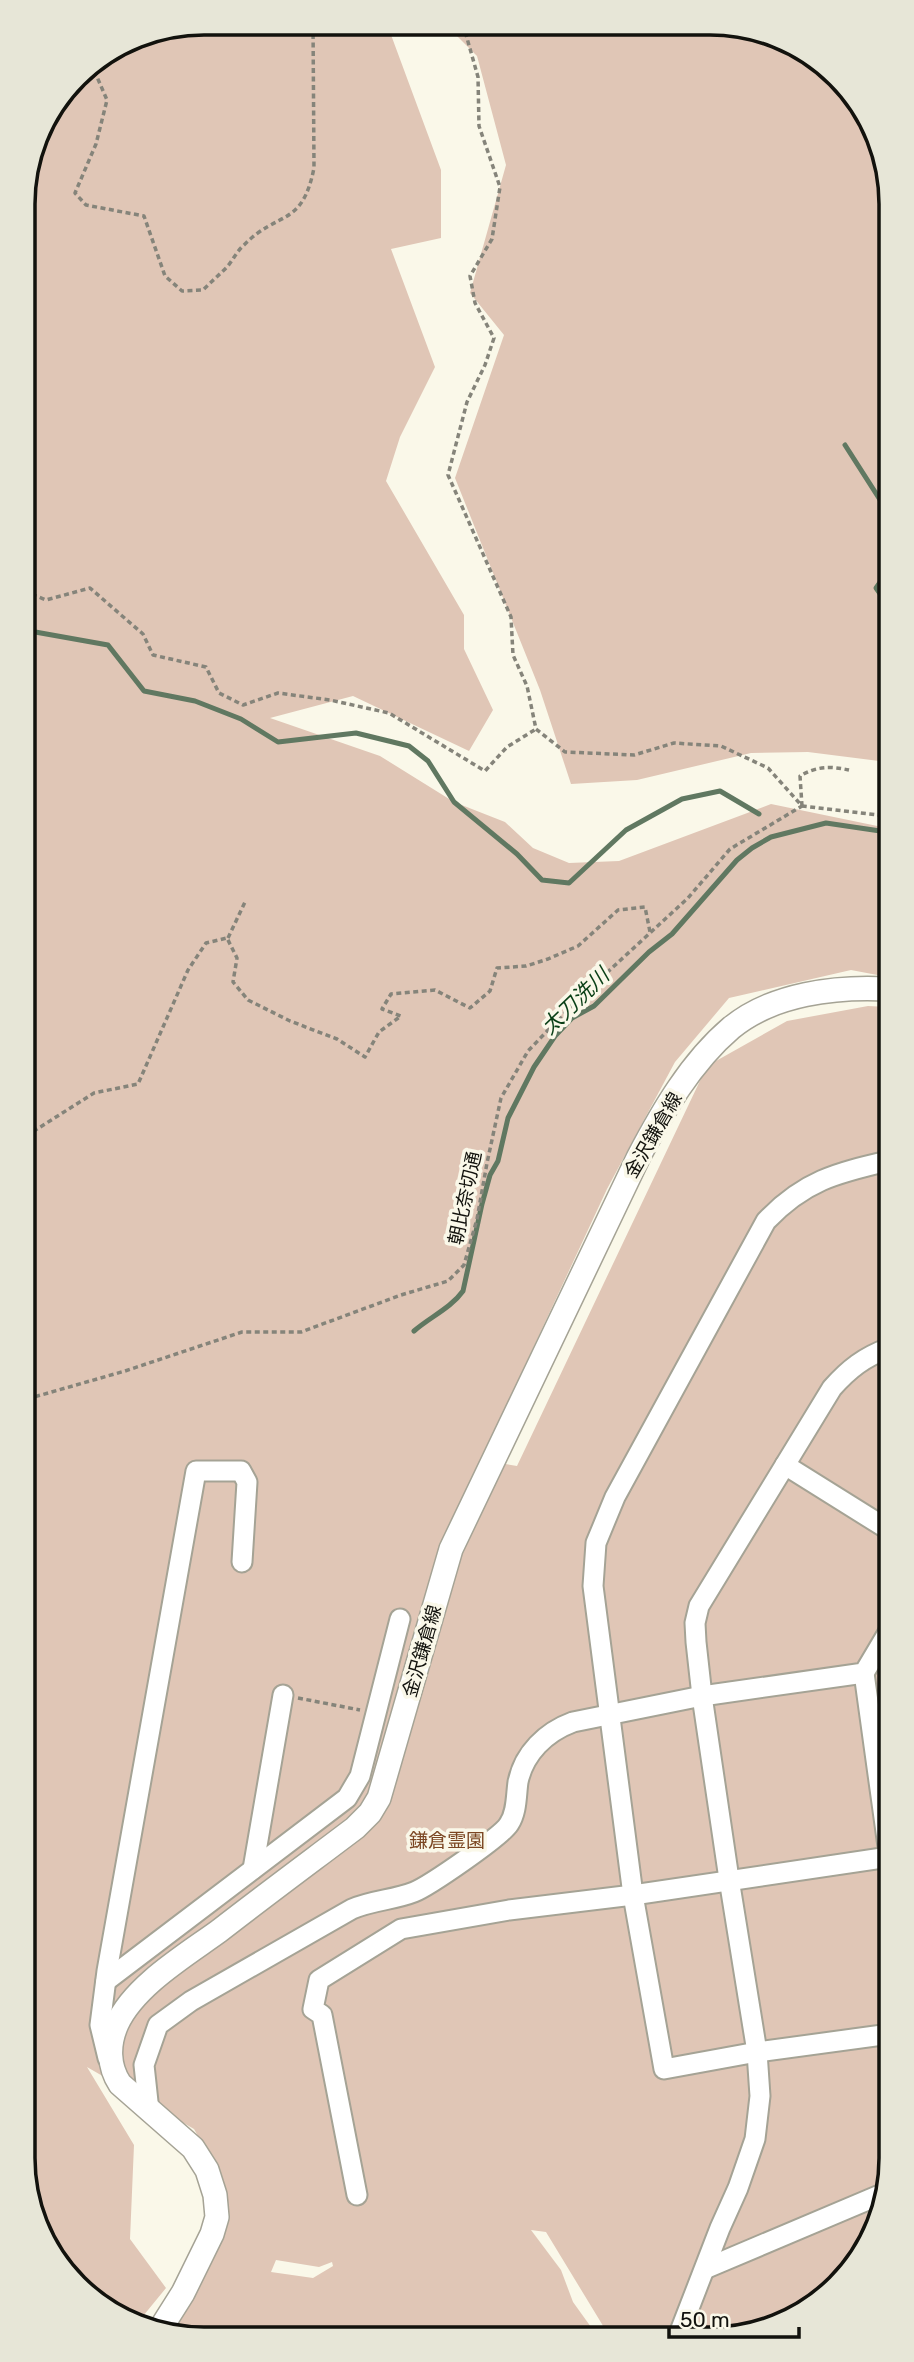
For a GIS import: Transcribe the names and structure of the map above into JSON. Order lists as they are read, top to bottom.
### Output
{
  "streets": {
    "main road": ["金沢鎌倉線"],
    "path": ["朝比奈切通"]
  },
  "water": ["太刀洗川"],
  "parks": ["鎌倉霊園"],
  "scale_bar": "50 m"
}
